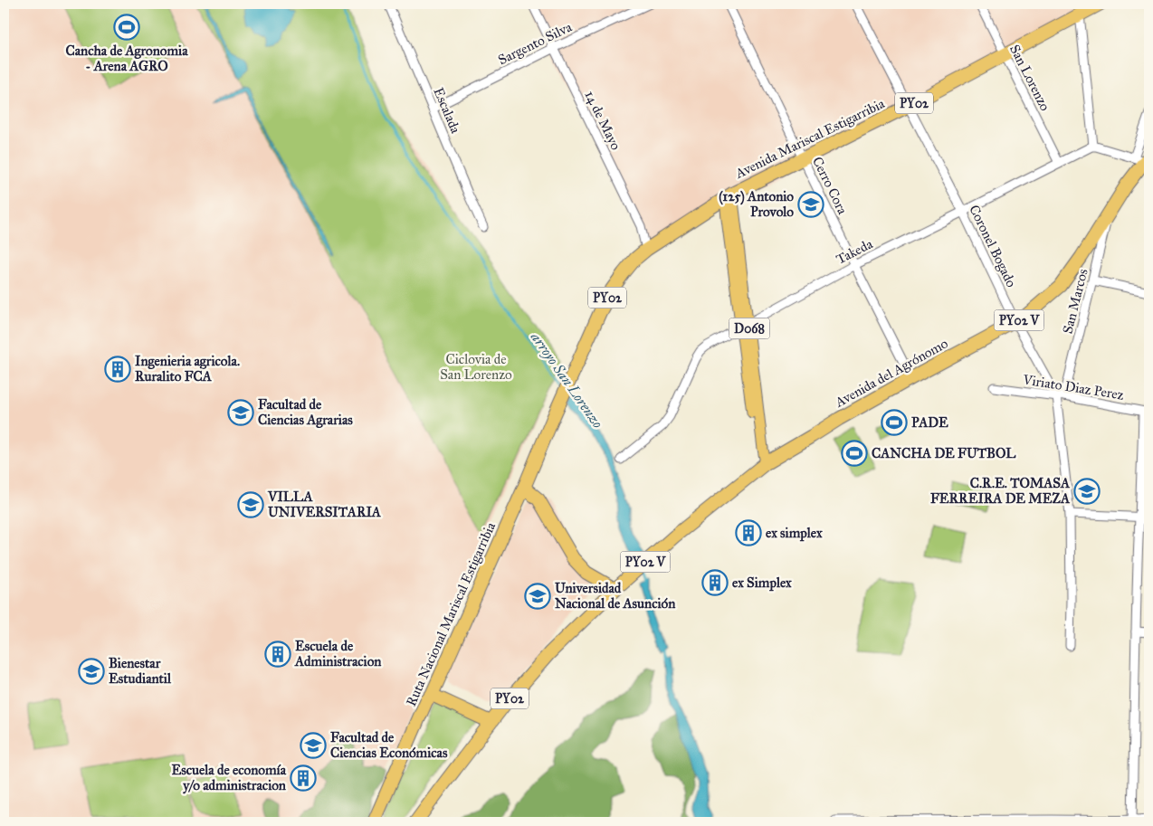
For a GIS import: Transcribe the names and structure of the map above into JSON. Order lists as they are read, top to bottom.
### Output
{
  "streets": {
    "highway": [
      "PY02",
      "Avenida Mariscal Estigarribia",
      "PY02 V",
      "Avenida del Agrónomo",
      "Ruta Nacional Mariscal Estigarribia"
    ],
    "main road": ["D068"],
    "street": [
      "Sargento Silva",
      "San Lorenzo",
      "Escalada",
      "14 de Mayo",
      "Cerro Cora",
      "Coronel Bogado",
      "Takeda",
      "San Marcos",
      "Viriato Diaz Perez"
    ]
  },
  "crossings": [
    ["Sargento Silva", "Escalada"],
    ["Sargento Silva", "14 de Mayo"],
    ["San Lorenzo", "Avenida Mariscal Estigarribia"],
    ["San Lorenzo", "Takeda"],
    ["PY02", "14 de Mayo"],
    ["PY02", "Avenida Mariscal Estigarribia"],
    ["PY02", "D068"],
    ["PY02", "Avenida del Agrónomo"],
    ["PY02", "Ruta Nacional Mariscal Estigarribia"],
    ["14 de Mayo", "Ruta Nacional Mariscal Estigarribia"],
    ["Avenida Mariscal Estigarribia", "Cerro Cora"],
    ["Avenida Mariscal Estigarribia", "Coronel Bogado"],
    ["Avenida Mariscal Estigarribia", "D068"],
    ["Cerro Cora", "Takeda"],
    ["Cerro Cora", "Avenida del Agrónomo"],
    ["Coronel Bogado", "Takeda"],
    ["Coronel Bogado", "San Marcos"],
    ["Coronel Bogado", "Avenida del Agrónomo"],
    ["Coronel Bogado", "Viriato Diaz Perez"],
    ["Takeda", "D068"],
    ["San Marcos", "Avenida del Agrónomo"],
    ["San Marcos", "Viriato Diaz Perez"],
    ["D068", "Avenida del Agrónomo"]
  ],
  "water": ["arroyo San Lorenzo"],
  "parks": ["Ciclovia de San Lorenzo"],
  "places": {
    "sports": ["Cancha de Agronomia - Arena AGRO", "PADE", "CANCHA DE FUTBOL"],
    "school or university": [
      "(125) Antonio Provolo",
      "Facultad de Ciencias Agrarias",
      "C.R.E. TOMASA FERREIRA DE MEZA",
      "VILLA UNIVERSITARIA",
      "Universidad Nacional de Asunción",
      "Bienestar Estudiantil",
      "Facultad de Ciencias Económicas"
    ],
    "building": [
      "Ingenieria agricola. Ruralito FCA",
      "ex simplex",
      "ex Simplex",
      "Escuela de Administracion",
      "Escuela de economía y/o administracion"
    ]
  }
}
